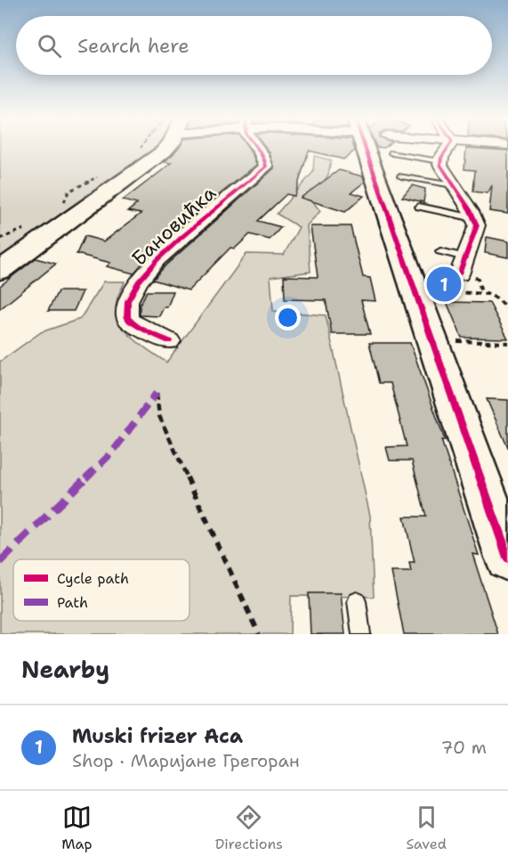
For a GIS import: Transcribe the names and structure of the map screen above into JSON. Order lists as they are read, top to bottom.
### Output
{
  "streets": {
    "street": ["Бановићка"]
  },
  "legend": ["Cycle path", "Path"],
  "page": {
    "search": "Search here",
    "pins": "1",
    "heading": "Nearby",
    "list": [
      {
        "mark": "1",
        "name": "Muski frizer Aca",
        "note": "Shop · Маријане Грегоран",
        "value": "70 m"
      }
    ],
    "nav": ["Map", "Directions", "Saved"]
  }
}
